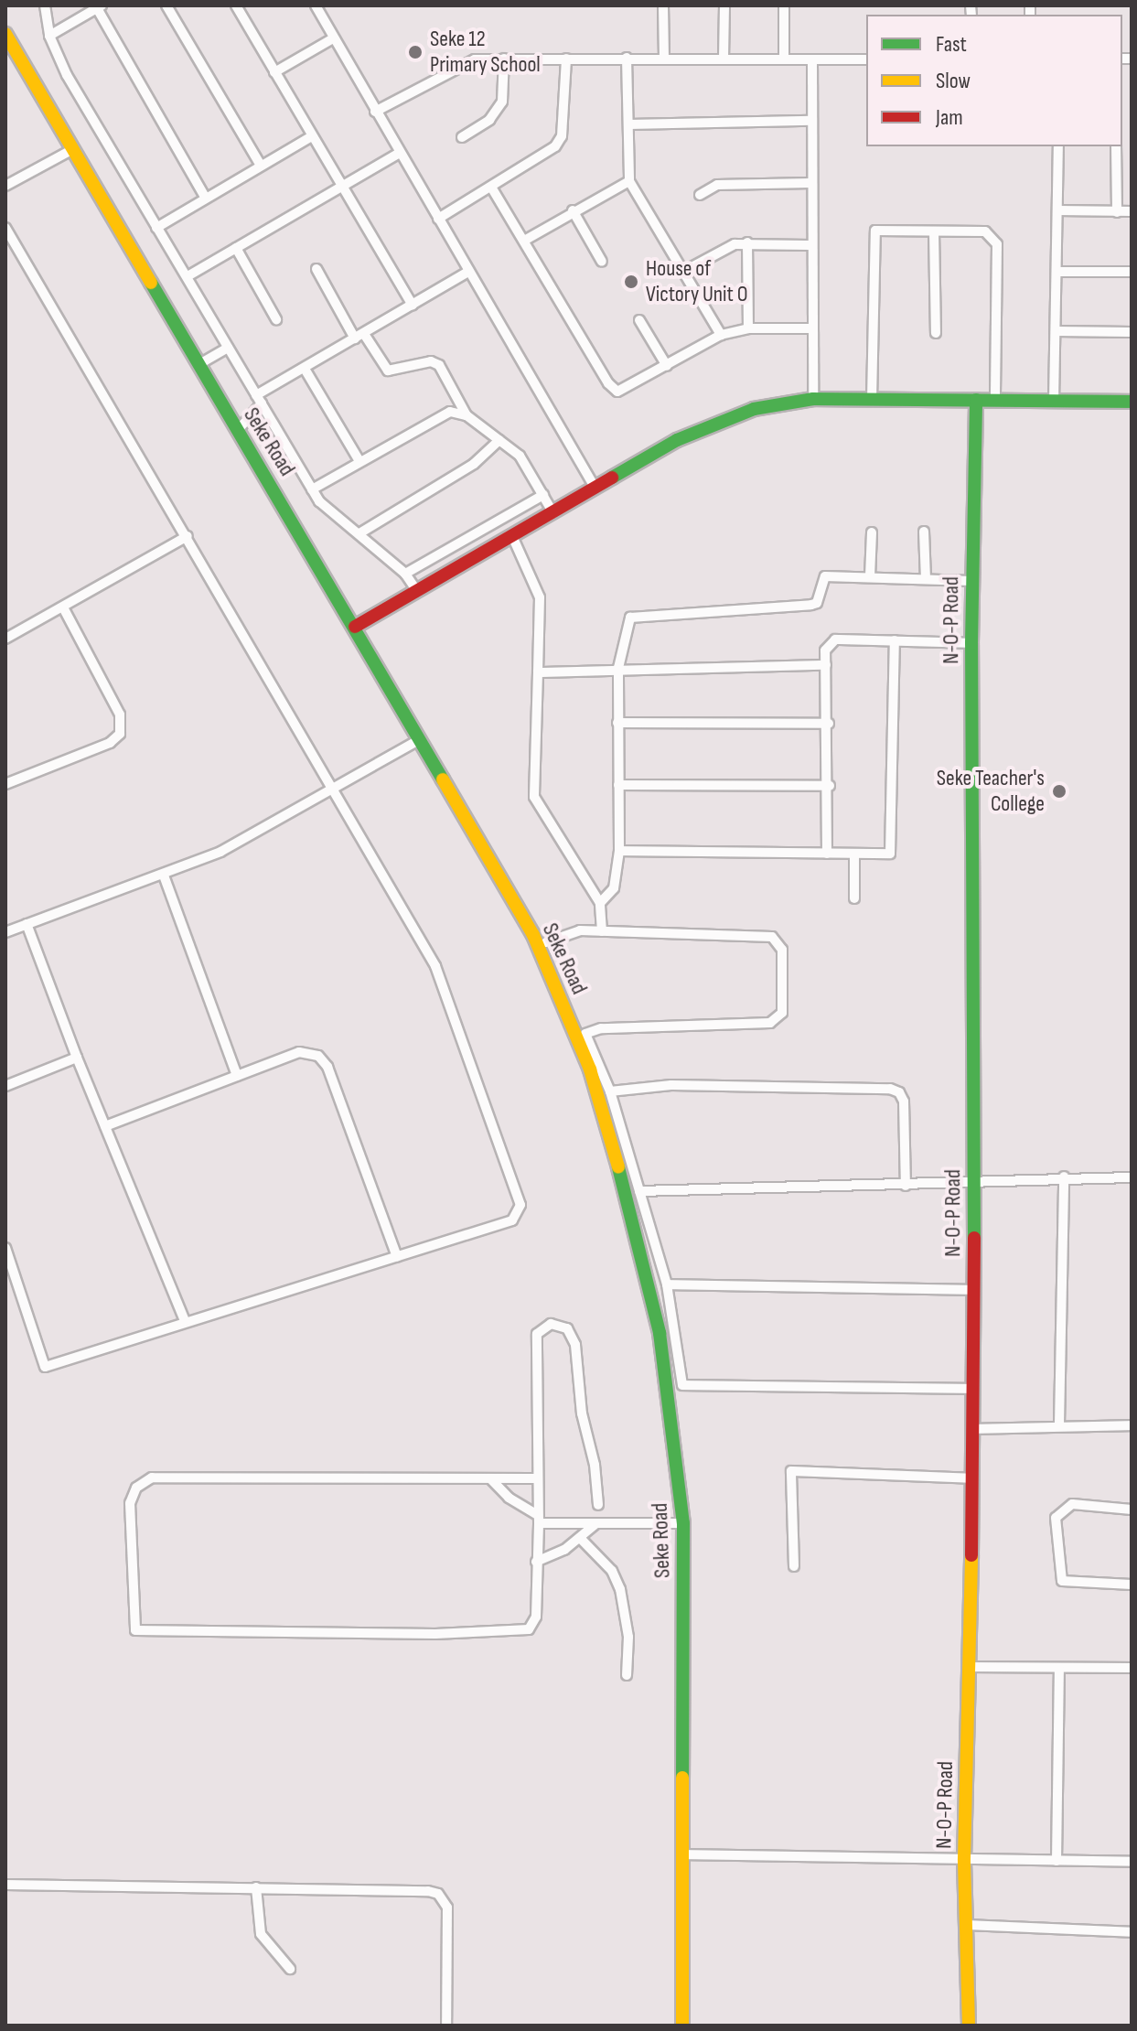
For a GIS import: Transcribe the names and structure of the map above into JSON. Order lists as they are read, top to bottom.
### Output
{
  "streets": {
    "street": ["Seke Road", "N-O-P Road"]
  },
  "places": ["Seke 12 Primary School", "House of Victory Unit O", "Seke Teacher's College"],
  "legend": ["Fast", "Slow", "Jam"]
}
